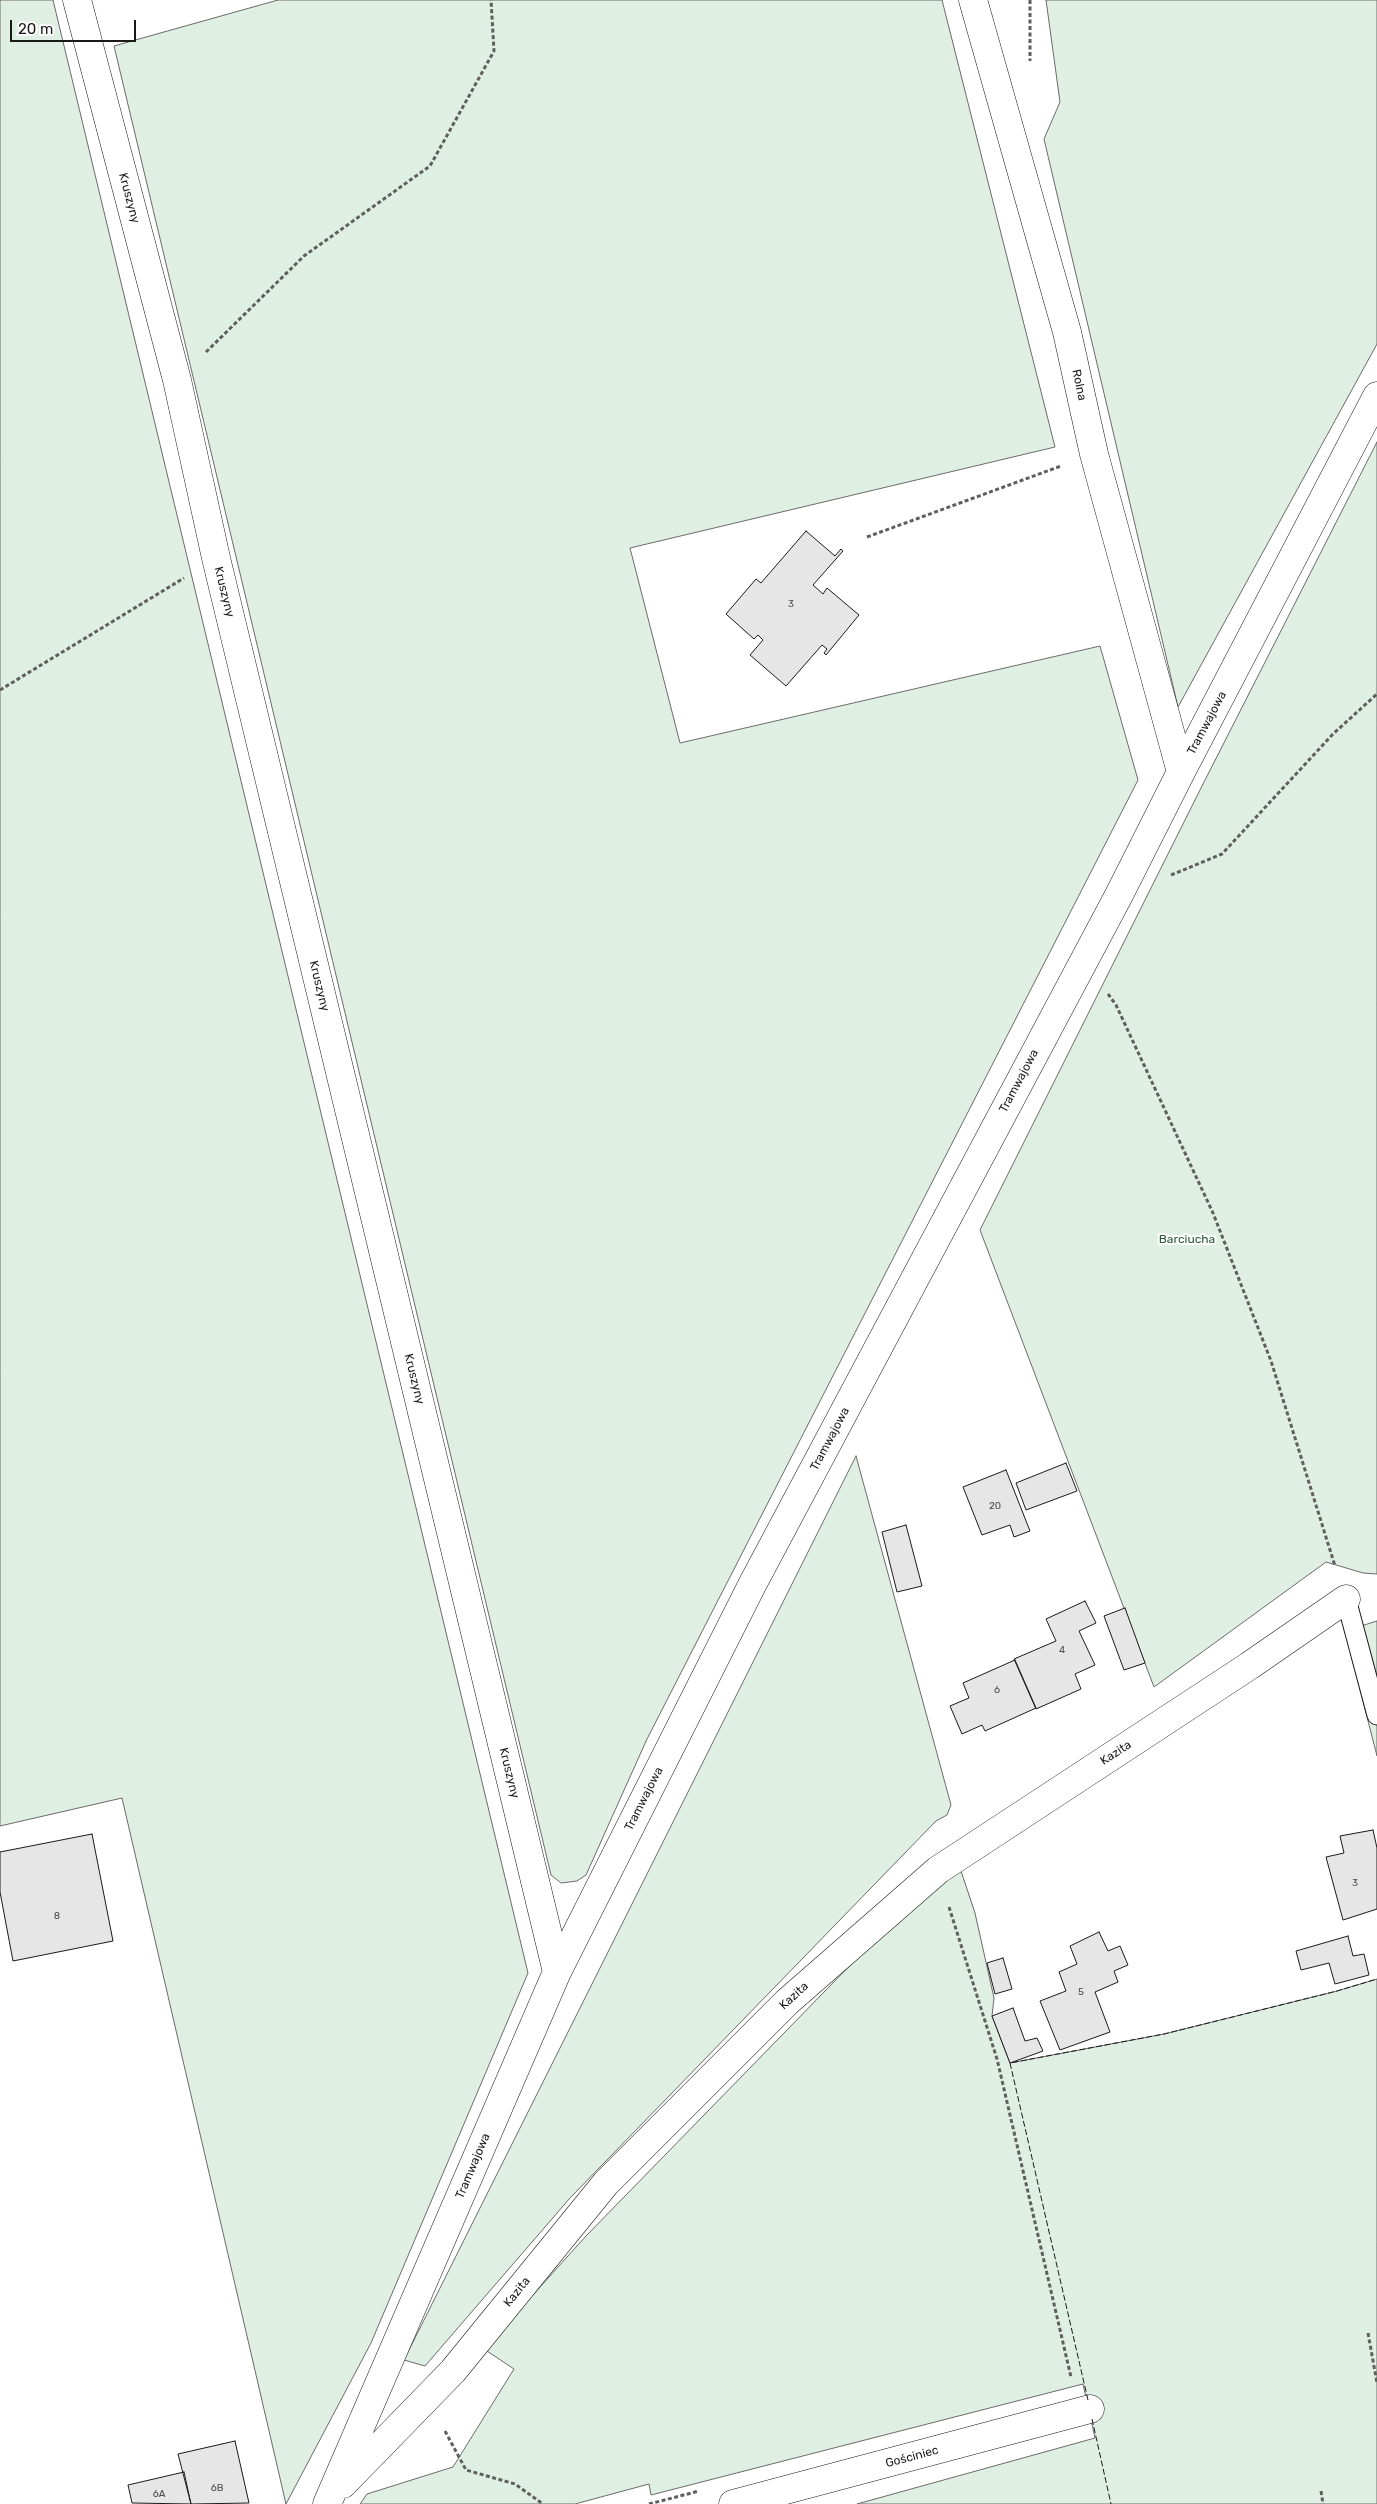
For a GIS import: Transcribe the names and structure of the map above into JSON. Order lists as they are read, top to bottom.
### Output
{
  "streets": {
    "street": [
      "Kruszyny",
      "Rolna",
      "Tramwajowa",
      "Kazita",
      "Gościniec"
    ]
  },
  "crossings": [
    ["Kruszyny", "Tramwajowa"],
    ["Rolna", "Tramwajowa"],
    ["Tramwajowa", "Kazita"]
  ],
  "parks": ["Barciucha"],
  "house_numbers": [
    "3",
    "20",
    "4",
    "6",
    "3",
    "8",
    "5",
    "6B",
    "6A"
  ],
  "scale_bar": "20 m"
}
